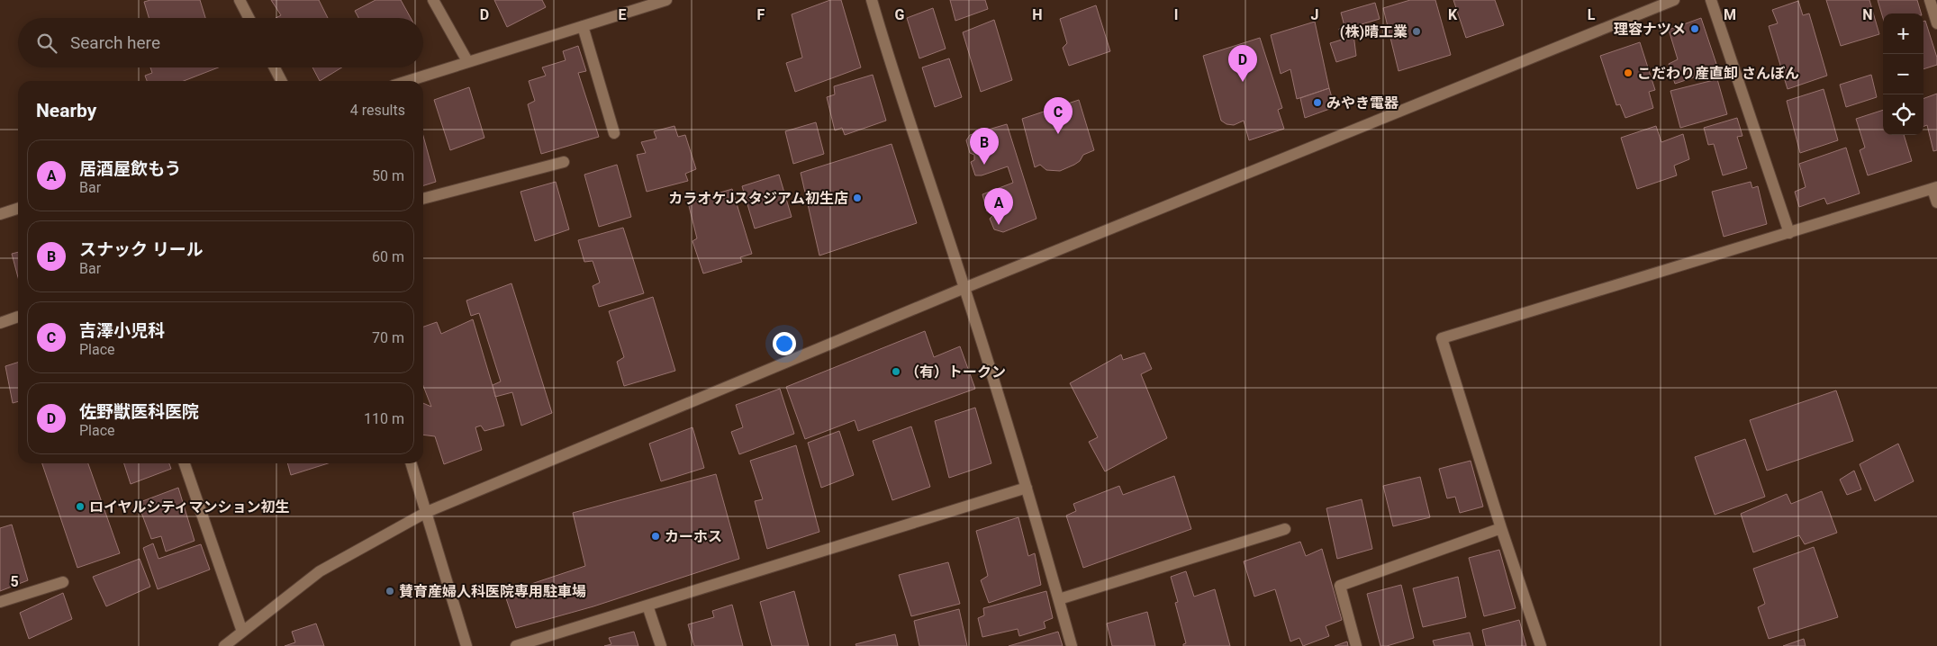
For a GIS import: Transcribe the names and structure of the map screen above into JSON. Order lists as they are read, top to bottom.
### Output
{
  "places": [
    "理容ナツメ",
    "(株)晴工業",
    "こだわり産直卸 さんぼん",
    "みやき電器",
    "カラオケJスタジアム初生店",
    "（有）トークン",
    "ロイヤルシティマンション初生",
    "カーホス",
    "賛育産婦人科医院専用駐車場"
  ],
  "page": {
    "map_buttons": ["+", "−"],
    "search": "Search here",
    "pins": [
      "D",
      "C",
      "B",
      "A"
    ],
    "heading": ["Nearby", "4 results"],
    "list": [
      {
        "mark": "A",
        "name": "居酒屋飲もう",
        "note": "Bar",
        "value": "50 m"
      },
      {
        "mark": "B",
        "name": "スナック リール",
        "note": "Bar",
        "value": "60 m"
      },
      {
        "mark": "C",
        "name": "吉澤小児科",
        "note": "Place",
        "value": "70 m"
      },
      {
        "mark": "D",
        "name": "佐野獣医科医院",
        "note": "Place",
        "value": "110 m"
      }
    ]
  },
  "grid": {
    "columns": [
      "D",
      "E",
      "F",
      "G",
      "H",
      "I",
      "J",
      "K",
      "L",
      "M",
      "N"
    ],
    "rows": ["5"]
  }
}
